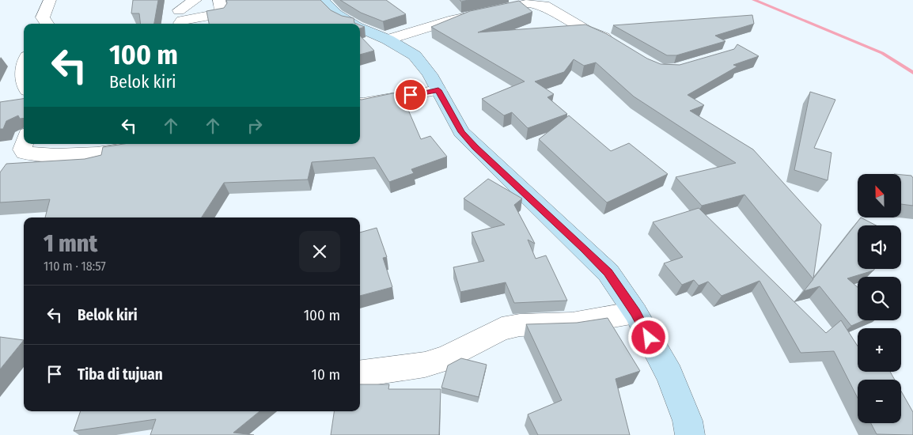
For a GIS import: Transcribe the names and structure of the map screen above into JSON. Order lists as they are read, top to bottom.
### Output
{
  "north": "top",
  "page": {
    "turn": ["100 m", "Belok kiri"],
    "map_buttons": ["+", "−"],
    "heading": ["1 mnt", "110 m · 18:57"],
    "list": [
      {
        "name": "Belok kiri",
        "value": "100 m"
      },
      {
        "name": "Tiba di tujuan",
        "value": "10 m"
      }
    ]
  }
}
